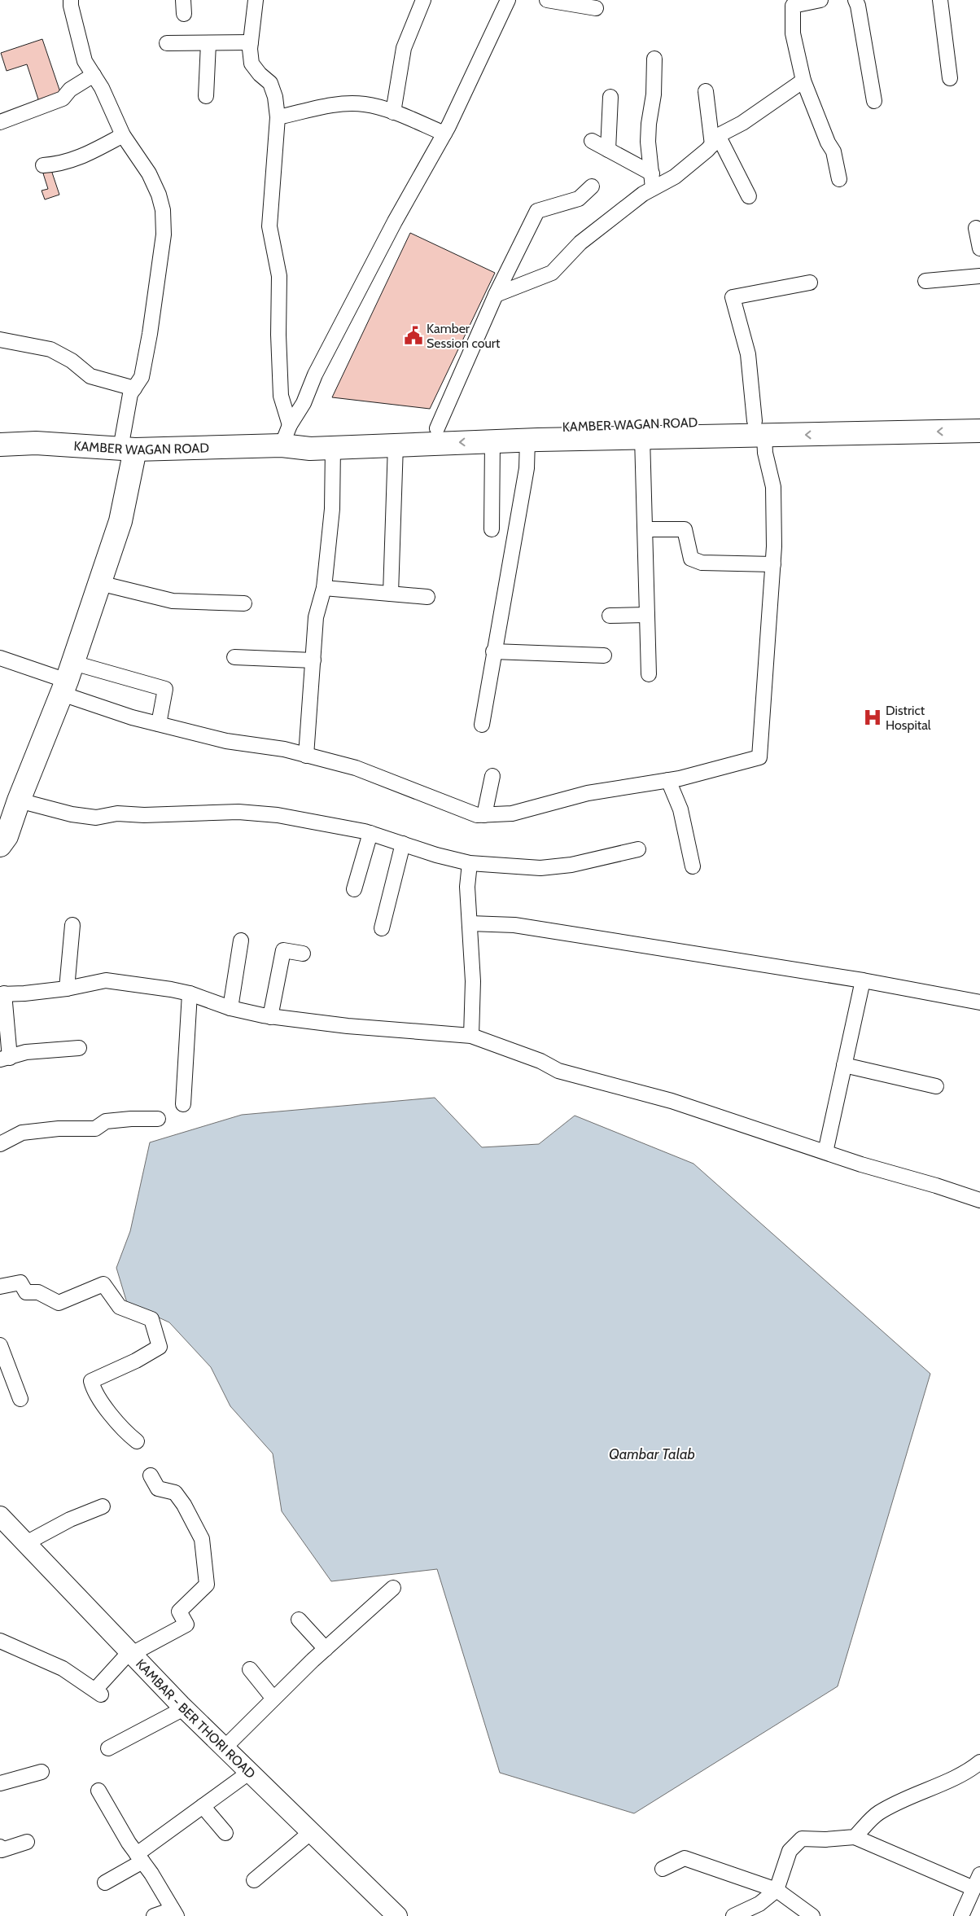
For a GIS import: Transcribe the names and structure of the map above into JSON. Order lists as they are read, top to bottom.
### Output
{
  "streets": {
    "main road": ["KAMBER WAGAN ROAD"],
    "street": ["KAMBAR - BER THORI ROAD"]
  },
  "water": ["Qambar Talab"],
  "places": {
    "public building": ["Kamber Session court"],
    "hospital": ["District Hospital"]
  }
}
